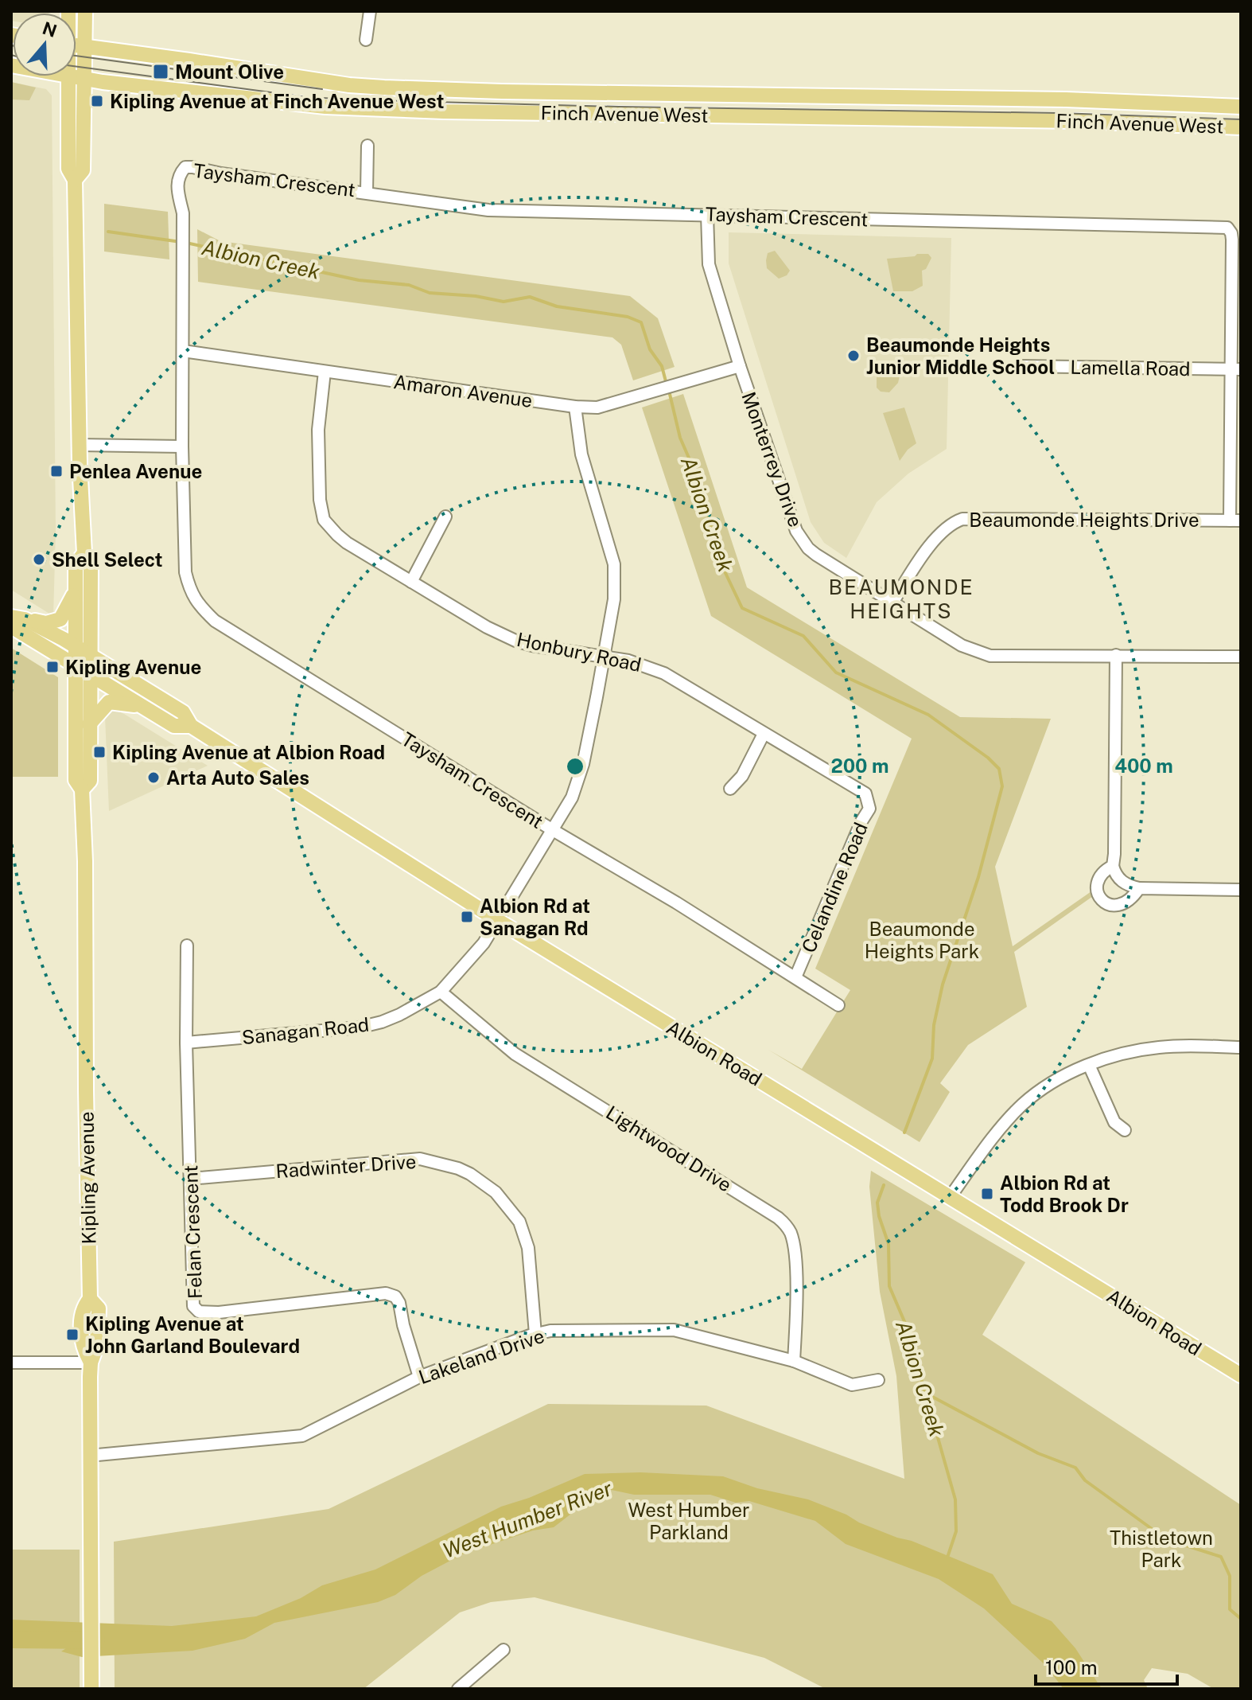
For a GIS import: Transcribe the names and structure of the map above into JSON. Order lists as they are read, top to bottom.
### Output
{
  "streets": {
    "main road": ["Finch Avenue West", "Albion Road", "Kipling Avenue"],
    "street": [
      "Taysham Crescent",
      "Lamella Road",
      "Amaron Avenue",
      "Monterrey Drive",
      "Beaumonde Heights Drive",
      "Honbury Road",
      "Celandine Road",
      "Sanagan Road",
      "Lightwood Drive",
      "Radwinter Drive",
      "Felan Crescent",
      "Lakeland Drive"
    ]
  },
  "crossings": [
    ["Finch Avenue West", "Kipling Avenue"],
    ["Taysham Crescent", "Lamella Road"],
    ["Taysham Crescent", "Amaron Avenue"],
    ["Taysham Crescent", "Monterrey Drive"],
    ["Taysham Crescent", "Beaumonde Heights Drive"],
    ["Taysham Crescent", "Celandine Road"],
    ["Taysham Crescent", "Sanagan Road"],
    ["Amaron Avenue", "Monterrey Drive"],
    ["Amaron Avenue", "Honbury Road"],
    ["Amaron Avenue", "Sanagan Road"],
    ["Monterrey Drive", "Beaumonde Heights Drive"],
    ["Honbury Road", "Celandine Road"],
    ["Honbury Road", "Sanagan Road"],
    ["Sanagan Road", "Albion Road"],
    ["Sanagan Road", "Lightwood Drive"],
    ["Sanagan Road", "Felan Crescent"],
    ["Albion Road", "Kipling Avenue"],
    ["Lightwood Drive", "Lakeland Drive"],
    ["Radwinter Drive", "Felan Crescent"],
    ["Radwinter Drive", "Lakeland Drive"],
    ["Kipling Avenue", "Lakeland Drive"],
    ["Felan Crescent", "Lakeland Drive"]
  ],
  "districts": ["BEAUMONDE HEIGHTS"],
  "water": ["Albion Creek", "West Humber River"],
  "parks": ["Beaumonde Heights Park", "West Humber Parkland", "Thistletown Park"],
  "places": {
    "transit": [
      "Mount Olive",
      "Kipling Avenue at Finch Avenue West",
      "Penlea Avenue",
      "Kipling Avenue",
      "Kipling Avenue at Albion Road",
      "Albion Rd at Sanagan Rd",
      "Albion Rd at Todd Brook Dr",
      "Kipling Avenue at John Garland Boulevard"
    ],
    "other": ["Beaumonde Heights Junior Middle School", "Shell Select", "Arta Auto Sales"]
  },
  "scale_bar": "100 m",
  "north": "top",
  "rings": ["200 m", "400 m"]
}
